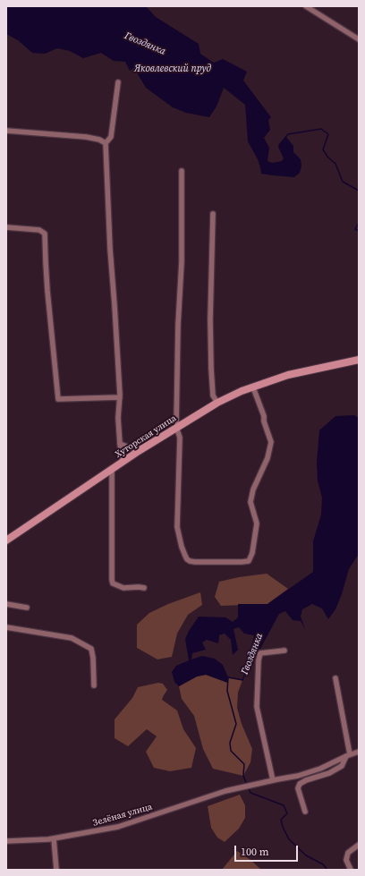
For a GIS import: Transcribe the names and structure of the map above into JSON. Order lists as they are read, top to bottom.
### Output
{
  "streets": {
    "main road": ["Хуторская улица"],
    "street": ["Зелёная улица"]
  },
  "water": ["Гвоздянка", "Яковлевский пруд"],
  "scale_bar": "100 m"
}
